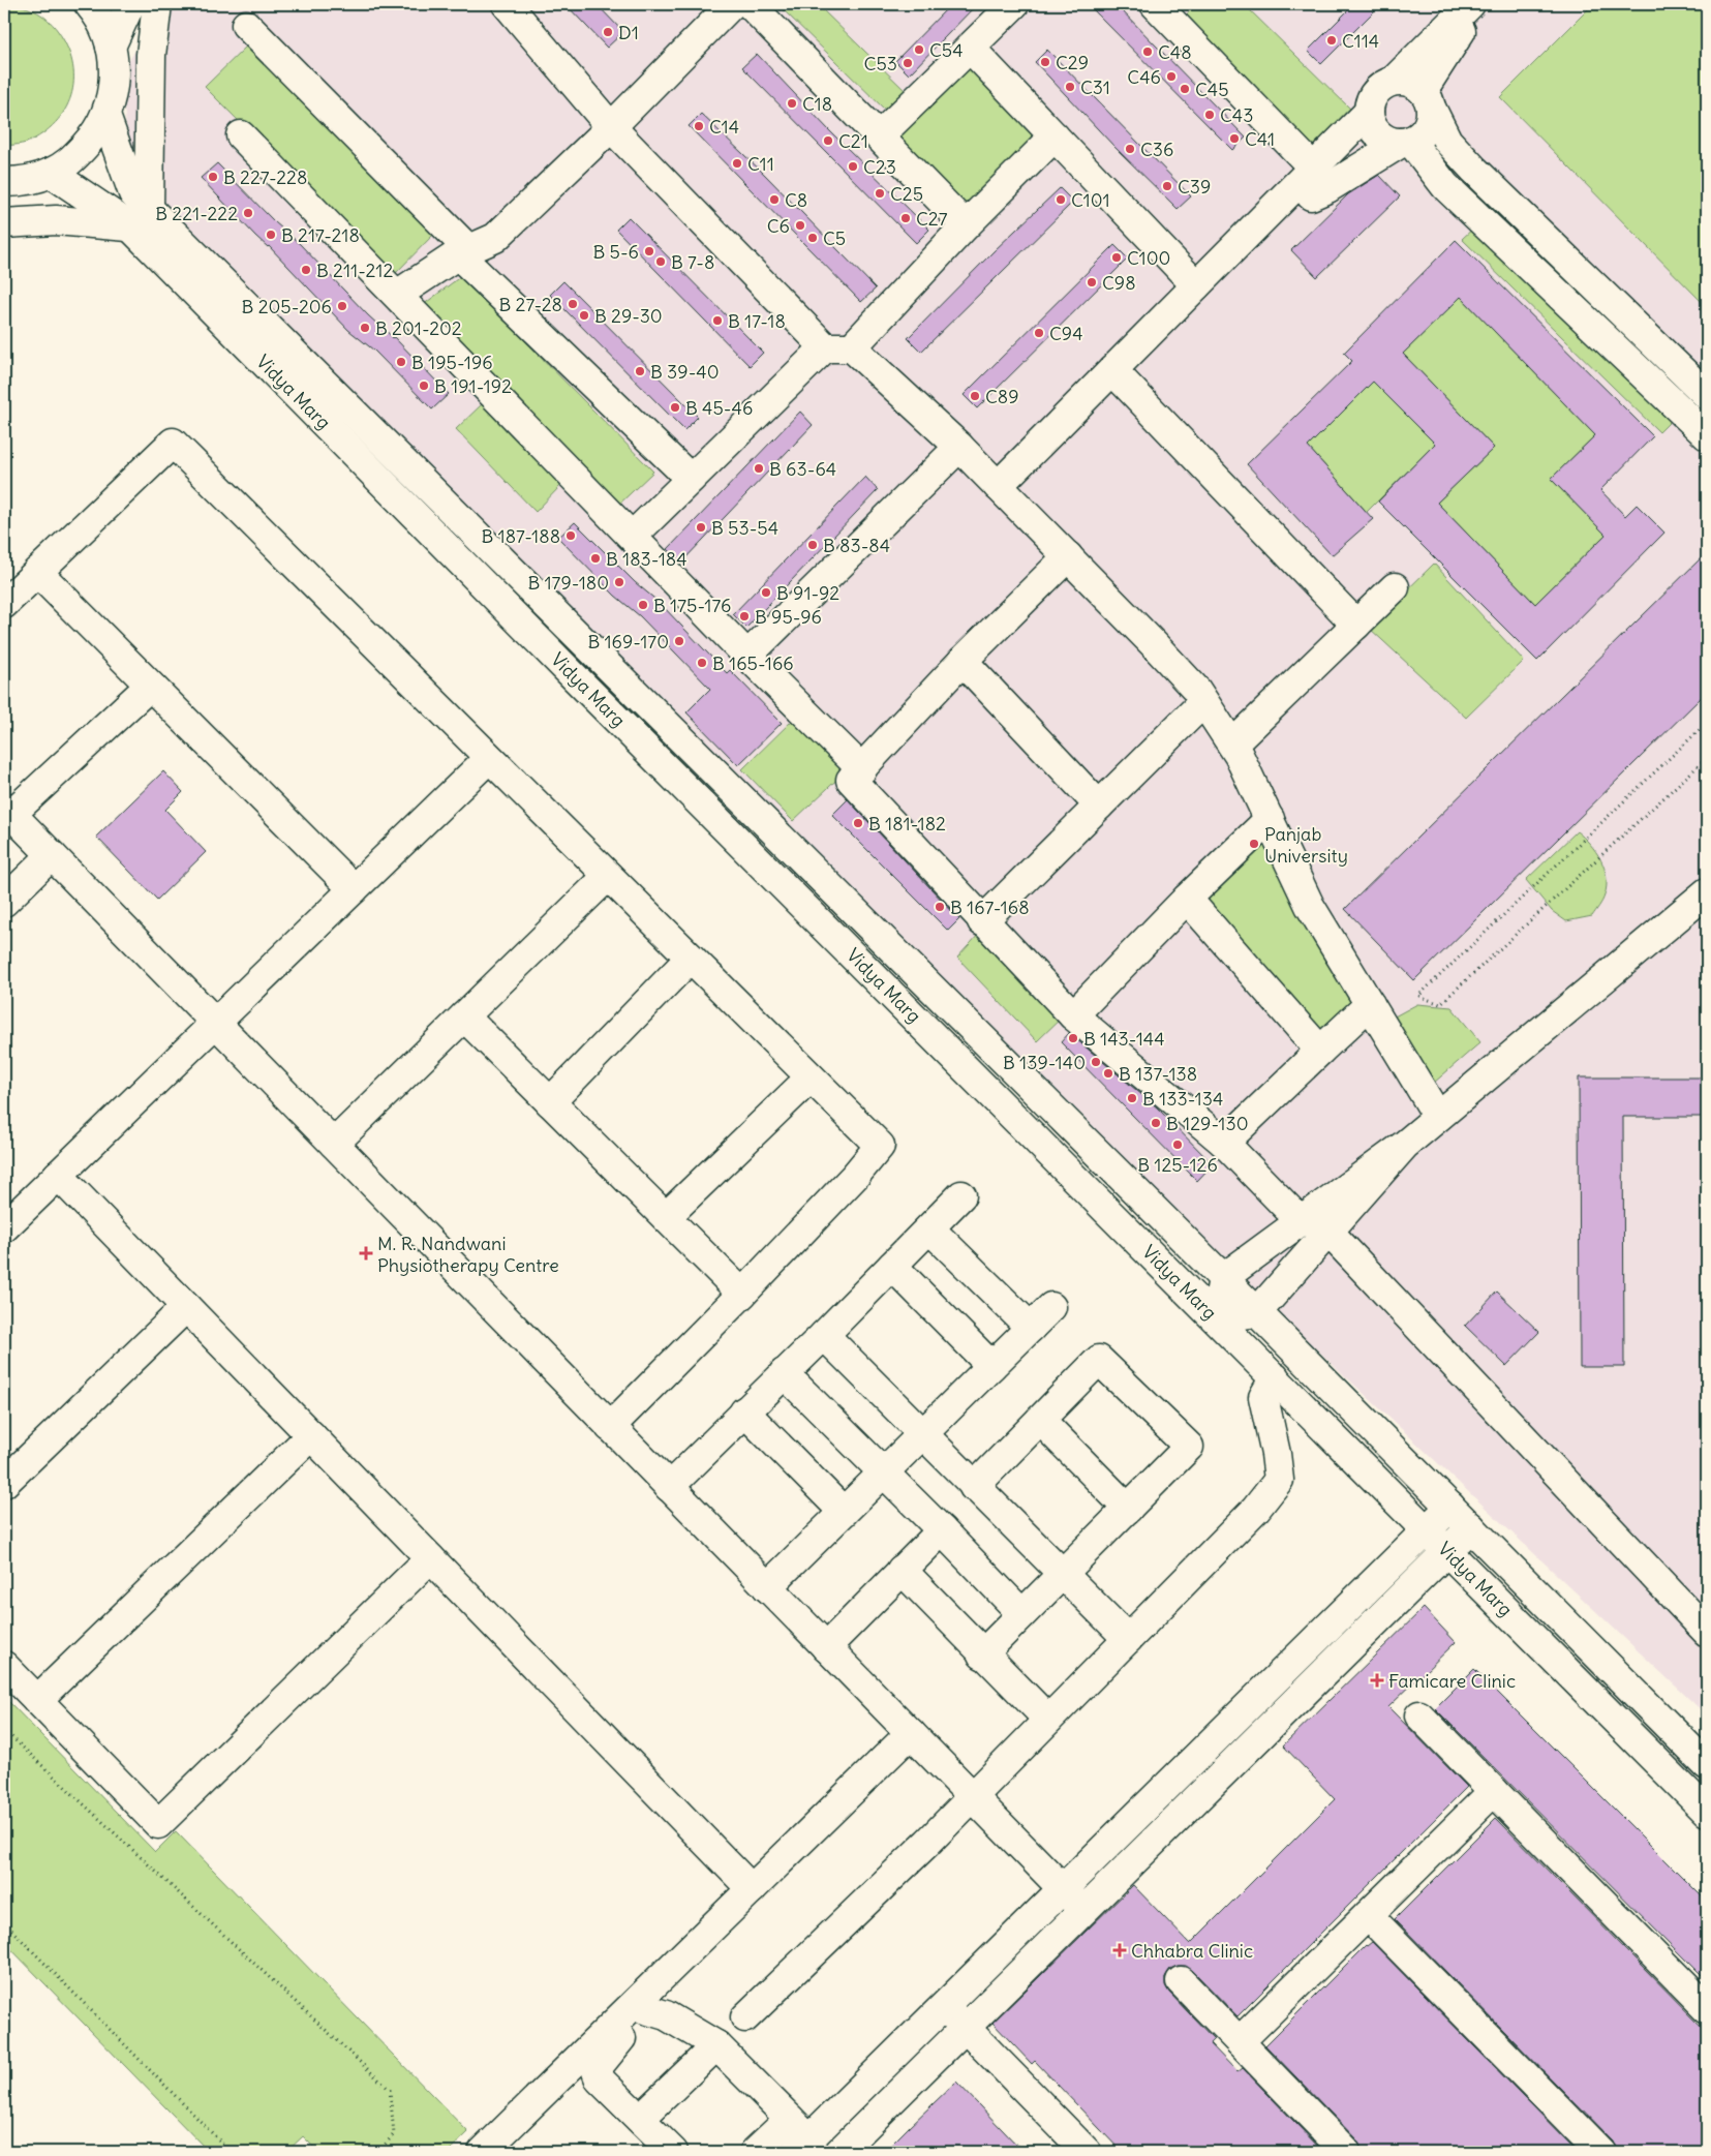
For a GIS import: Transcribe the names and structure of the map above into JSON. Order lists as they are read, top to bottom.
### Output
{
  "streets": {
    "street": ["Vidya Marg"]
  },
  "places": {
    "other": [
      "D1",
      "C114",
      "C54",
      "C48",
      "C29",
      "C53",
      "C46",
      "C31",
      "C45",
      "C18",
      "C43",
      "C14",
      "C41",
      "C21",
      "C36",
      "C11",
      "C23",
      "B 227-228",
      "C39",
      "C25",
      "C8",
      "C101",
      "B 221-222",
      "C27",
      "C6",
      "B 217-218",
      "C5",
      "B 5-6",
      "C100",
      "B 7-8",
      "B 211-212",
      "C98",
      "B 27-28",
      "B 205-206",
      "B 29-30",
      "B 17-18",
      "B 201-202",
      "C94",
      "B 195-196",
      "B 39-40",
      "B 191-192",
      "C89",
      "B 45-46",
      "B 63-64",
      "B 53-54",
      "B 187-188",
      "B 83-84",
      "B 183-184",
      "B 179-180",
      "B 91-92",
      "B 175-176",
      "B 95-96",
      "B 169-170",
      "B 165-166",
      "B 181-182",
      "Panjab University",
      "B 167-168",
      "B 143-144",
      "B 139-140",
      "B 137-138",
      "B 133-134",
      "B 129-130",
      "B 125-126"
    ],
    "health": ["M. R. Nandwani Physiotherapy Centre", "Famicare Clinic", "Chhabra Clinic"]
  }
}
